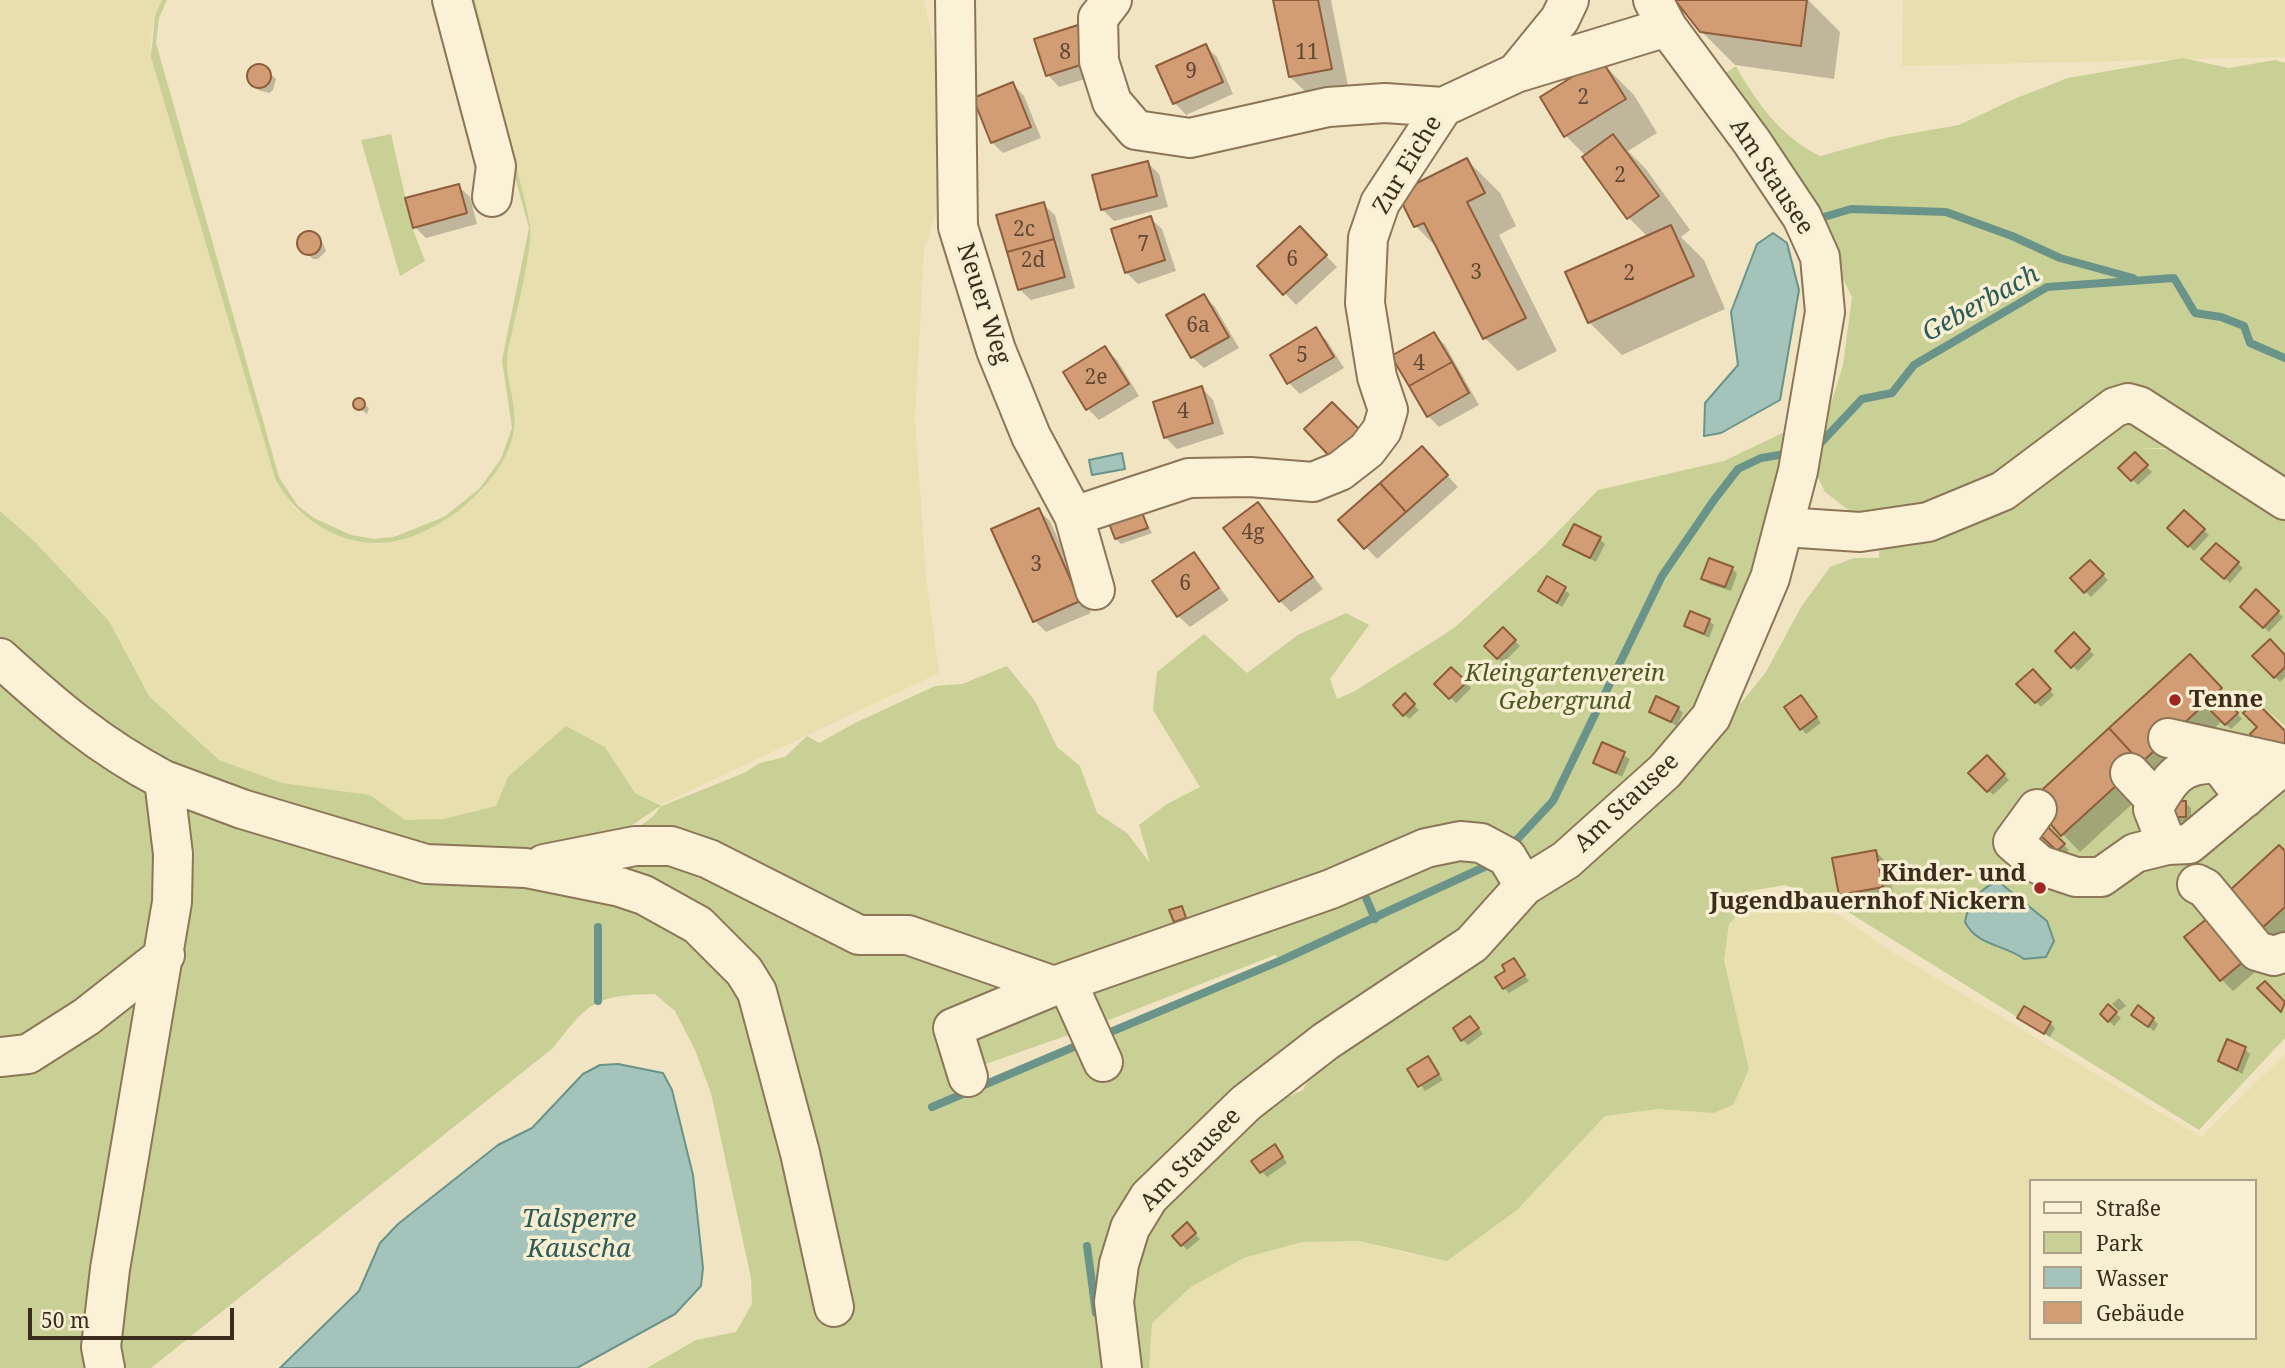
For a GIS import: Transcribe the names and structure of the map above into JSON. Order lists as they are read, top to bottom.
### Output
{
  "streets": {
    "street": ["Zur Eiche", "Am Stausee", "Neuer Weg"]
  },
  "crossings": [
    ["Zur Eiche", "Am Stausee"],
    ["Zur Eiche", "Neuer Weg"]
  ],
  "water": ["Geberbach", "Talsperre Kauscha"],
  "parks": ["Kleingartenverein Gebergrund"],
  "places": ["Tenne", "Kinder- und Jugendbauernhof Nickern"],
  "house_numbers": [
    "8",
    "11",
    "9",
    "2",
    "2",
    "2c",
    "7",
    "6",
    "2d",
    "3",
    "2",
    "6a",
    "5",
    "4",
    "2e",
    "4",
    "4g",
    "3",
    "6"
  ],
  "legend": [
    "Straße",
    "Park",
    "Wasser",
    "Gebäude"
  ],
  "scale_bar": "50 m"
}
